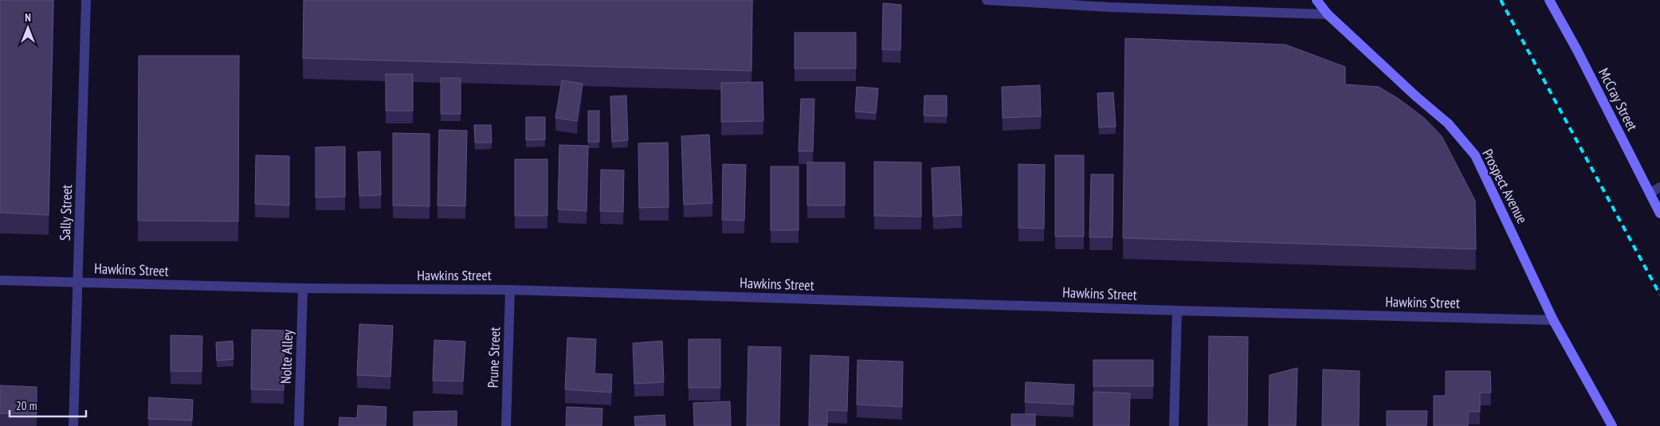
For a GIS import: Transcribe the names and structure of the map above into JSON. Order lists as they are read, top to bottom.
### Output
{
  "streets": {
    "street": [
      "McCray Street",
      "Prospect Avenue",
      "Sally Street",
      "Hawkins Street",
      "Nolte Alley",
      "Prune Street"
    ]
  },
  "crossings": [
    ["Prospect Avenue", "Hawkins Street"],
    ["Sally Street", "Hawkins Street"],
    ["Hawkins Street", "Nolte Alley"],
    ["Hawkins Street", "Prune Street"]
  ],
  "scale_bar": "20 m",
  "north": "top"
}
